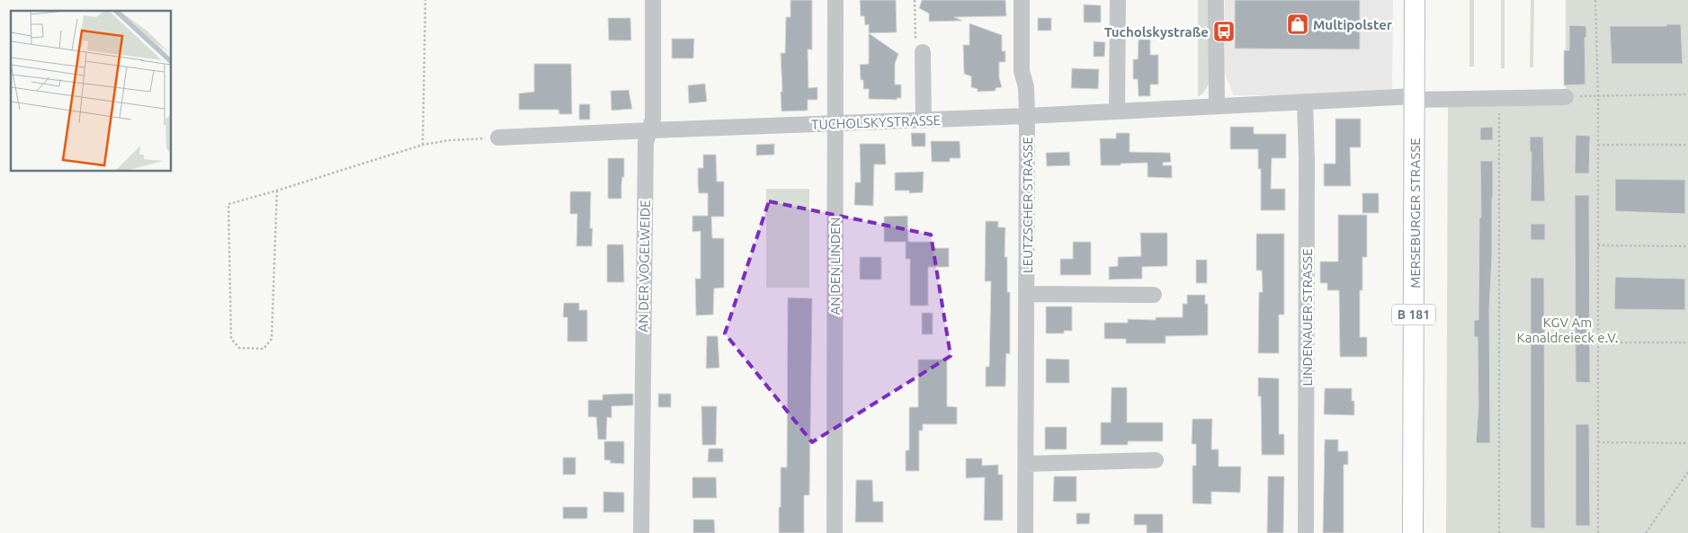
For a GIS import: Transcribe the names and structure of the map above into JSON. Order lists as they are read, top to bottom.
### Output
{
  "streets": {
    "main road": ["MERSEBURGER STRASSE", "B 181"],
    "street": [
      "TUCHOLSKYSTRASSE",
      "LEUTZSCHER STRASSE",
      "AN DER VOGELWEIDE",
      "AN DEN LINDEN",
      "LINDENAUER STRASSE"
    ]
  },
  "crossings": [
    ["TUCHOLSKYSTRASSE", "LEUTZSCHER STRASSE"],
    ["TUCHOLSKYSTRASSE", "MERSEBURGER STRASSE"],
    ["TUCHOLSKYSTRASSE", "AN DER VOGELWEIDE"],
    ["TUCHOLSKYSTRASSE", "AN DEN LINDEN"],
    ["TUCHOLSKYSTRASSE", "LINDENAUER STRASSE"]
  ],
  "parks": ["KGV Am Kanaldreieck e.V."],
  "places": {
    "shop": ["Multipolster"],
    "bus stop": ["Tucholskystraße"]
  }
}
